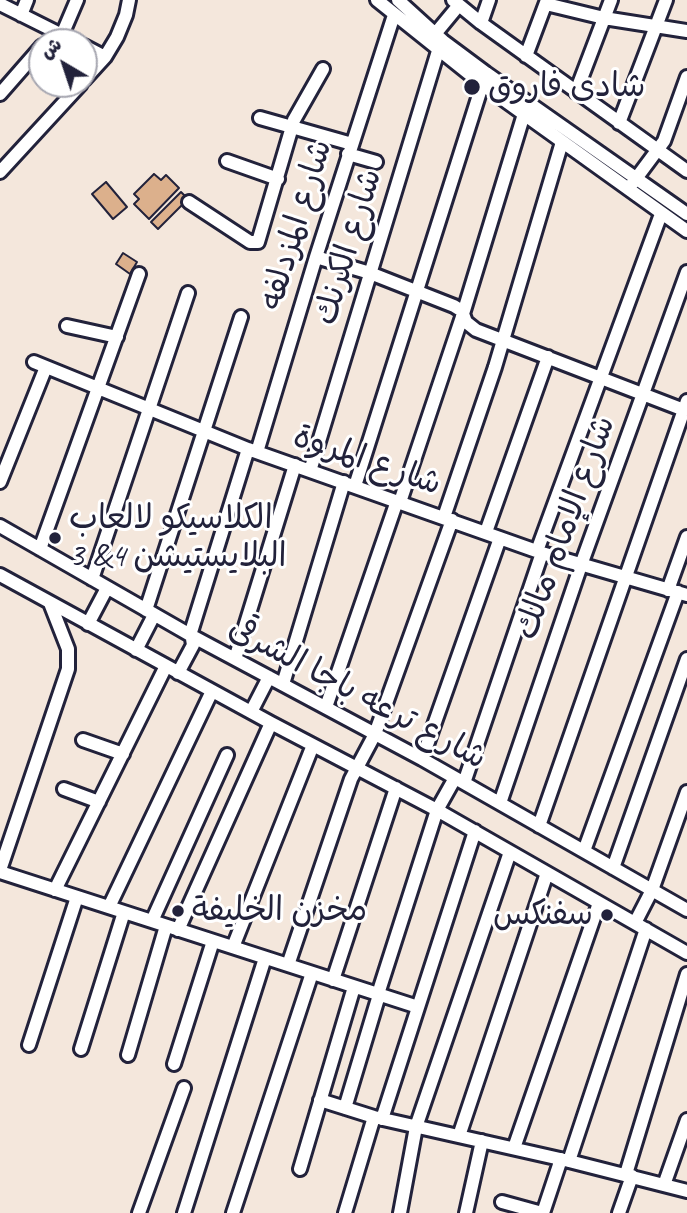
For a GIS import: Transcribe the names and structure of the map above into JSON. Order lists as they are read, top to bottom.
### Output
{
  "streets": {
    "street": [
      "شارع المزدلفه",
      "شارع الكرنك",
      "شارع المروة",
      "شارع الإمام مالك",
      "شارع ترعه باجا الشرقى"
    ]
  },
  "crossings": [
    ["شارع المزدلفه", "شارع المروة"],
    ["شارع المزدلفه", "شارع ترعه باجا الشرقى"],
    ["شارع الكرنك", "شارع المروة"],
    ["شارع المروة", "شارع الإمام مالك"],
    ["شارع الإمام مالك", "شارع ترعه باجا الشرقى"]
  ],
  "places": [
    "شادى فاروق",
    "الكلاسيكو لالعاب البلايستيشن 4& 3",
    "مخزن الخليفة",
    "سفنكس"
  ],
  "north": "top left"
}
